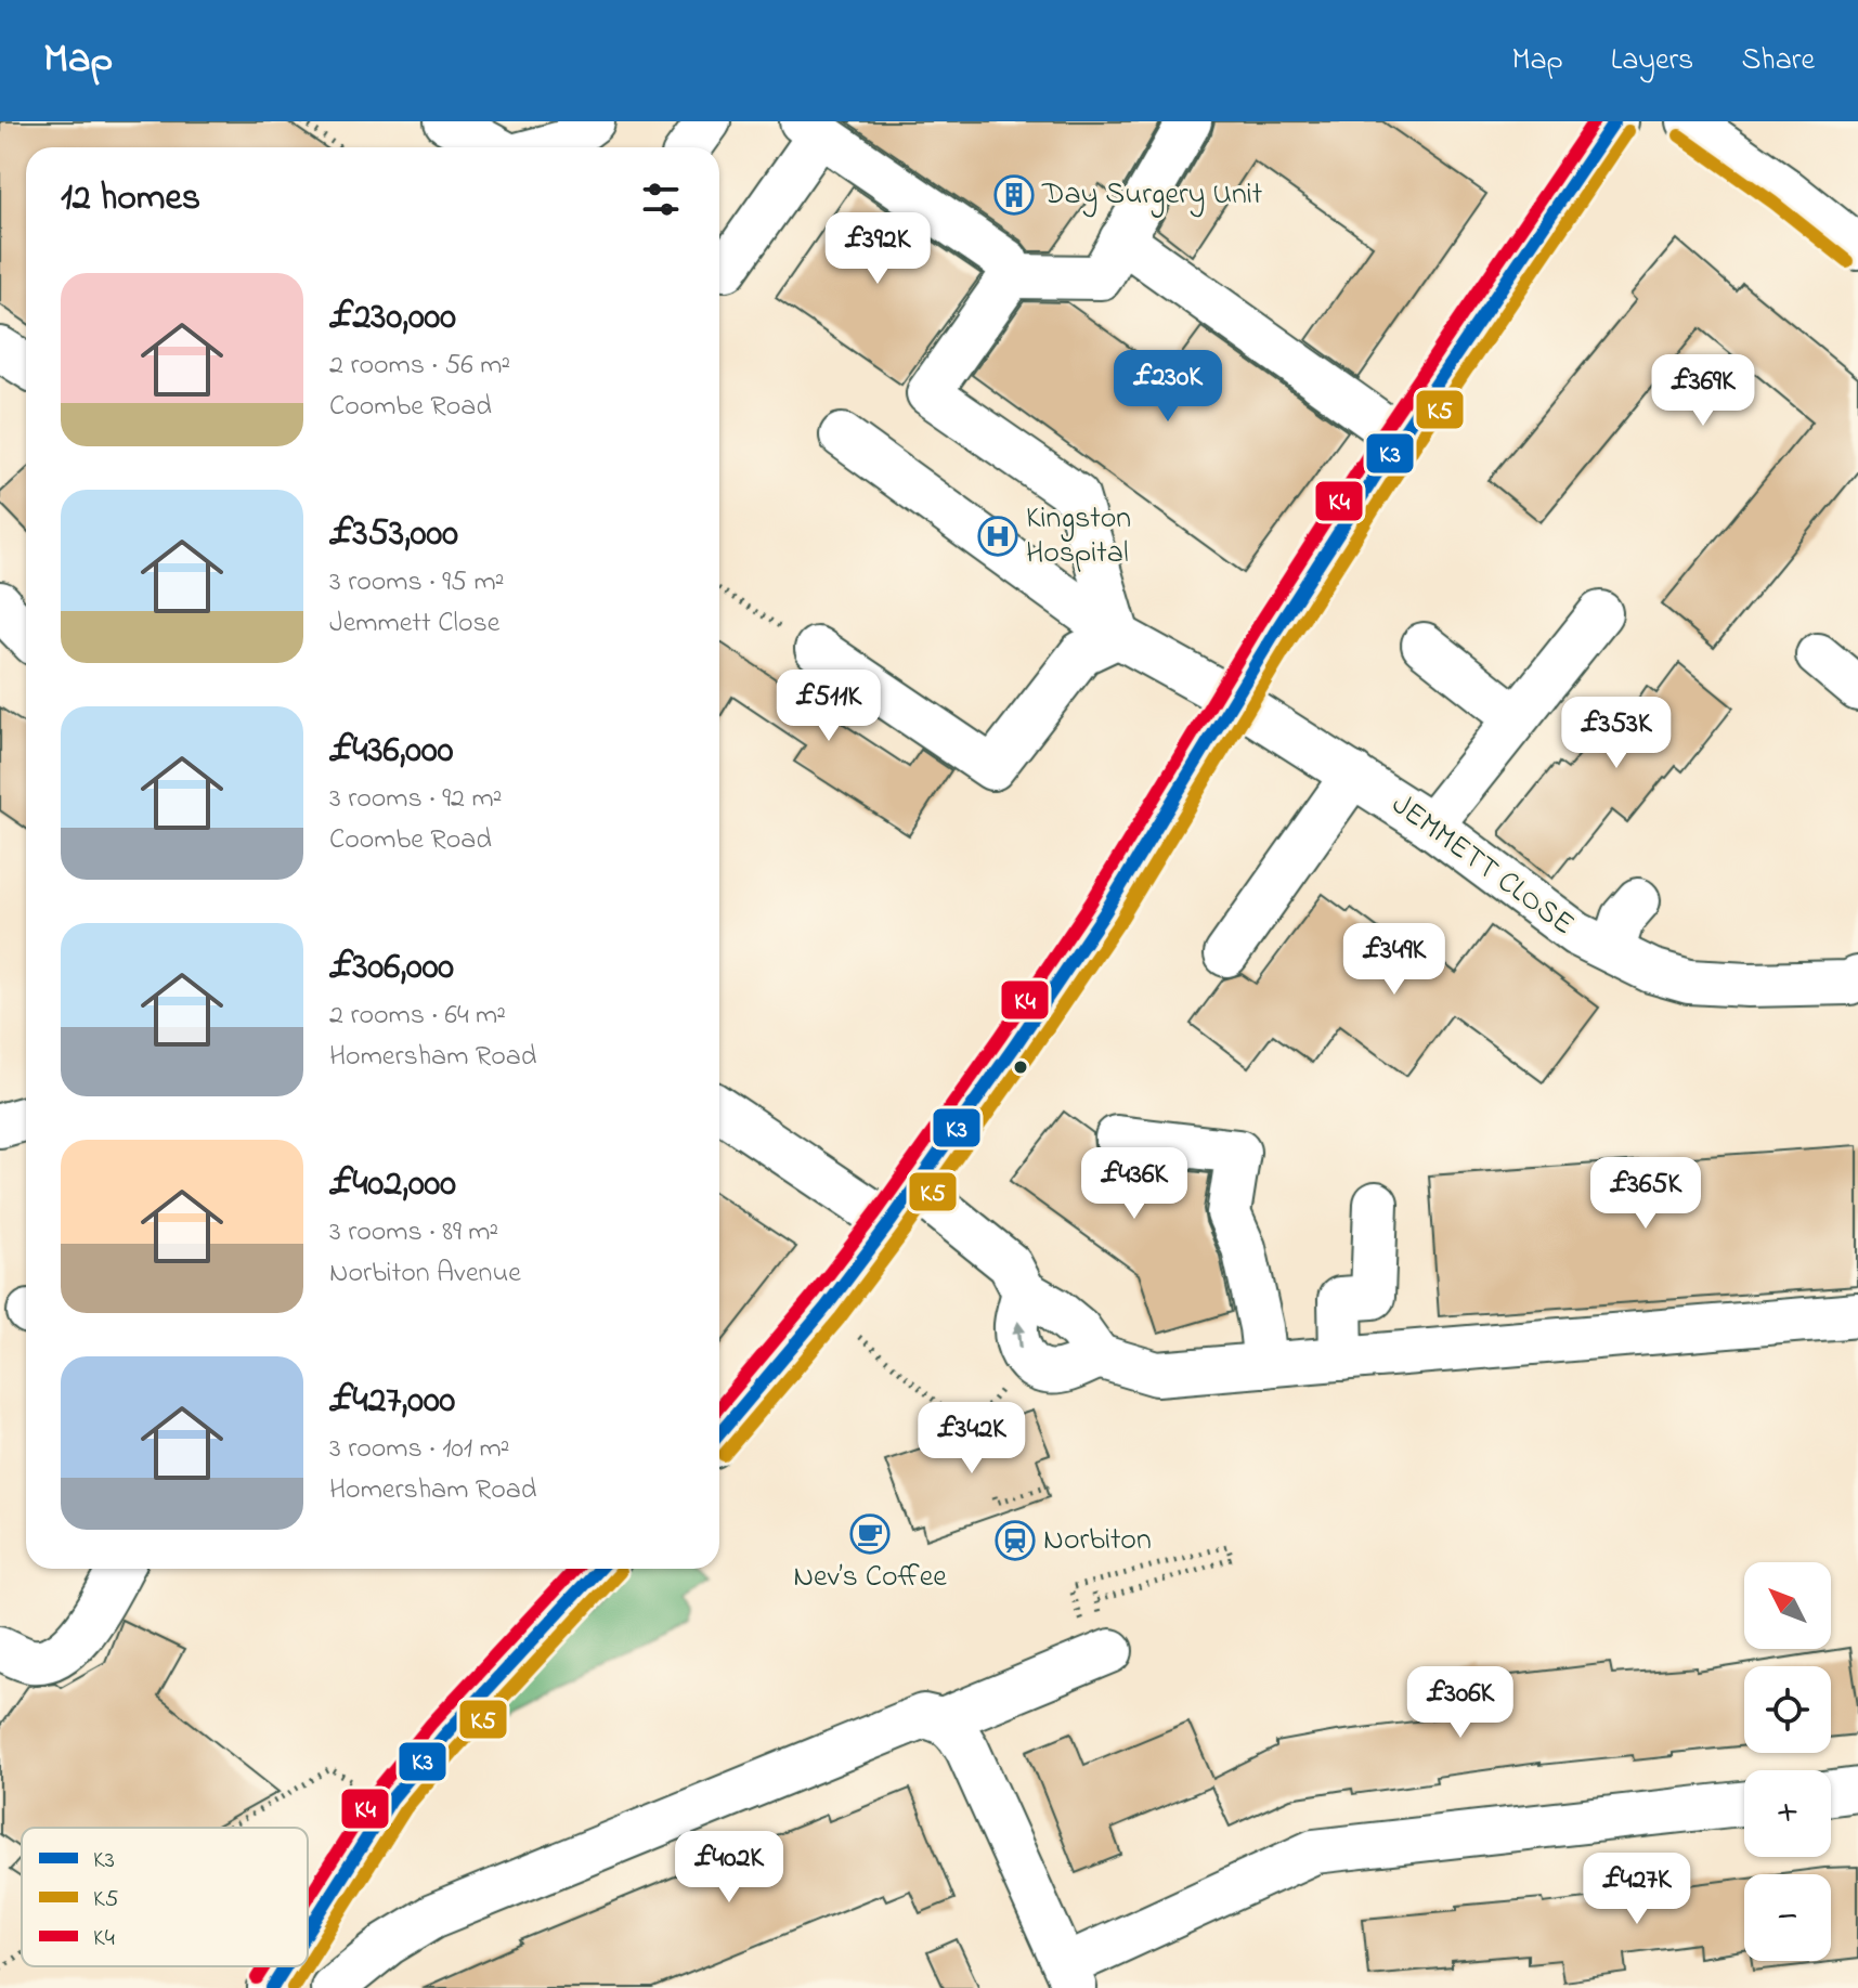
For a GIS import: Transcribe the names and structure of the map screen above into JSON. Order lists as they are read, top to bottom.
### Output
{
  "streets": {
    "street": ["JEMMETT CLOSE"]
  },
  "places": {
    "building": ["Day Surgery Unit"],
    "hospital": ["Kingston Hospital"],
    "cafe": ["Nev’s Coffee"],
    "station": ["Norbiton"]
  },
  "lines": ["transit line K3", "transit line K4", "transit line K5"],
  "legend": ["K3", "K5", "K4"],
  "north": "top left",
  "page": {
    "header": "Map",
    "nav": ["Map", "Layers", "Share"],
    "heading": "12 homes",
    "price": [
      "£392K",
      "£230K",
      "£369K",
      "£511K",
      "£353K",
      "£349K",
      "£436K",
      "£365K",
      "£342K",
      "£306K",
      "£402K",
      "£427K"
    ],
    "list": [
      {
        "name": "£230,000",
        "note": "2 rooms · 56 m² · Coombe Road"
      },
      {
        "name": "£353,000",
        "note": "3 rooms · 95 m² · Jemmett Close"
      },
      {
        "name": "£436,000",
        "note": "3 rooms · 92 m² · Coombe Road"
      },
      {
        "name": "£306,000",
        "note": "2 rooms · 64 m² · Homersham Road"
      },
      {
        "name": "£402,000",
        "note": "3 rooms · 89 m² · Norbiton Avenue"
      },
      {
        "name": "£427,000",
        "note": "3 rooms · 101 m² · Homersham Road"
      }
    ],
    "map_buttons": ["+", "−"]
  }
}
